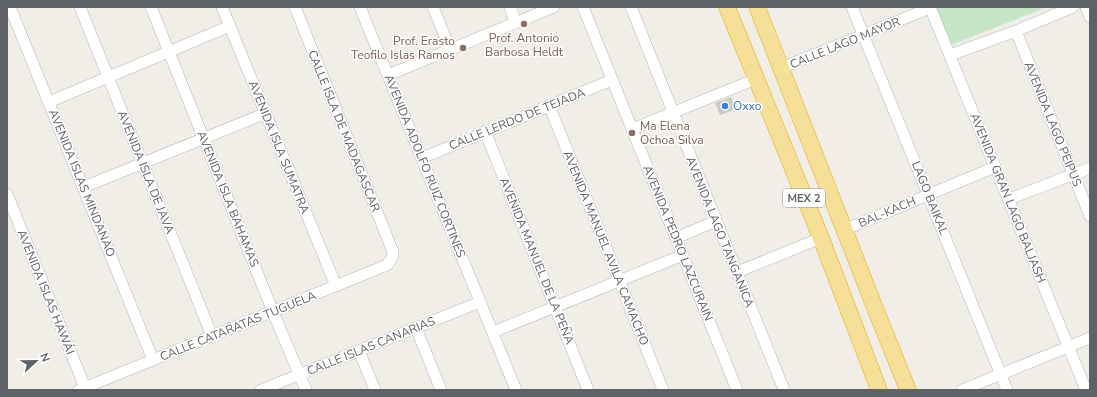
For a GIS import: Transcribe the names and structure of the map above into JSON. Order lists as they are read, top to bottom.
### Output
{
  "streets": {
    "highway": ["MEX 2"],
    "street": [
      "CALLE LAGO MAYOR",
      "CALLE LERDO DE TEJADA",
      "AVENIDA LAGO PEIPUS",
      "CALLE ISLA DE MADAGASCAR",
      "AVENIDA ISLA SUMATRA",
      "AVENIDA ADOLFO RUIZ CORTINES",
      "AVENIDA ISLA DE JAVA",
      "AVENIDA ISLAS MINDANAO",
      "LAGO BAIKAL",
      "AVENIDA GRAN LAGO BALJASH",
      "AVENIDA ISLA BAHAMAS",
      "BAL-KACH",
      "AVENIDA LAGO TANGANICA",
      "AVENIDA PEDRO LAZCURAIN",
      "AVENIDA MANUEL AVILA CAMACHO",
      "AVENIDA MANUEL DE LA PEÑA",
      "AVENIDA ISLAS HAWÁI",
      "CALLE CATARATAS TUGUELA",
      "CALLE ISLAS CANARIAS"
    ]
  },
  "crossings": [
    ["CALLE LAGO MAYOR", "MEX 2"],
    ["CALLE LAGO MAYOR", "LAGO BAIKAL"],
    ["CALLE LAGO MAYOR", "AVENIDA GRAN LAGO BALJASH"],
    ["CALLE LERDO DE TEJADA", "AVENIDA ADOLFO RUIZ CORTINES"],
    ["CALLE LERDO DE TEJADA", "AVENIDA PEDRO LAZCURAIN"],
    ["CALLE LERDO DE TEJADA", "AVENIDA MANUEL AVILA CAMACHO"],
    ["CALLE LERDO DE TEJADA", "AVENIDA MANUEL DE LA PEÑA"],
    ["CALLE ISLA DE MADAGASCAR", "CALLE CATARATAS TUGUELA"],
    ["AVENIDA ISLA SUMATRA", "CALLE CATARATAS TUGUELA"],
    ["AVENIDA ADOLFO RUIZ CORTINES", "CALLE ISLAS CANARIAS"],
    ["AVENIDA ISLA DE JAVA", "CALLE CATARATAS TUGUELA"],
    ["AVENIDA ISLAS MINDANAO", "CALLE CATARATAS TUGUELA"],
    ["MEX 2", "BAL-KACH"],
    ["LAGO BAIKAL", "BAL-KACH"],
    ["AVENIDA GRAN LAGO BALJASH", "BAL-KACH"],
    ["AVENIDA ISLA BAHAMAS", "CALLE CATARATAS TUGUELA"],
    ["AVENIDA ISLA BAHAMAS", "CALLE ISLAS CANARIAS"],
    ["AVENIDA ISLAS HAWÁI", "CALLE CATARATAS TUGUELA"]
  ],
  "places": [
    "Prof. Antonio Barbosa Heldt",
    "Prof. Erasto Teofilo Islas Ramos",
    "Oxxo",
    "Ma Elena Ochoa Silva"
  ],
  "north": "right"
}
